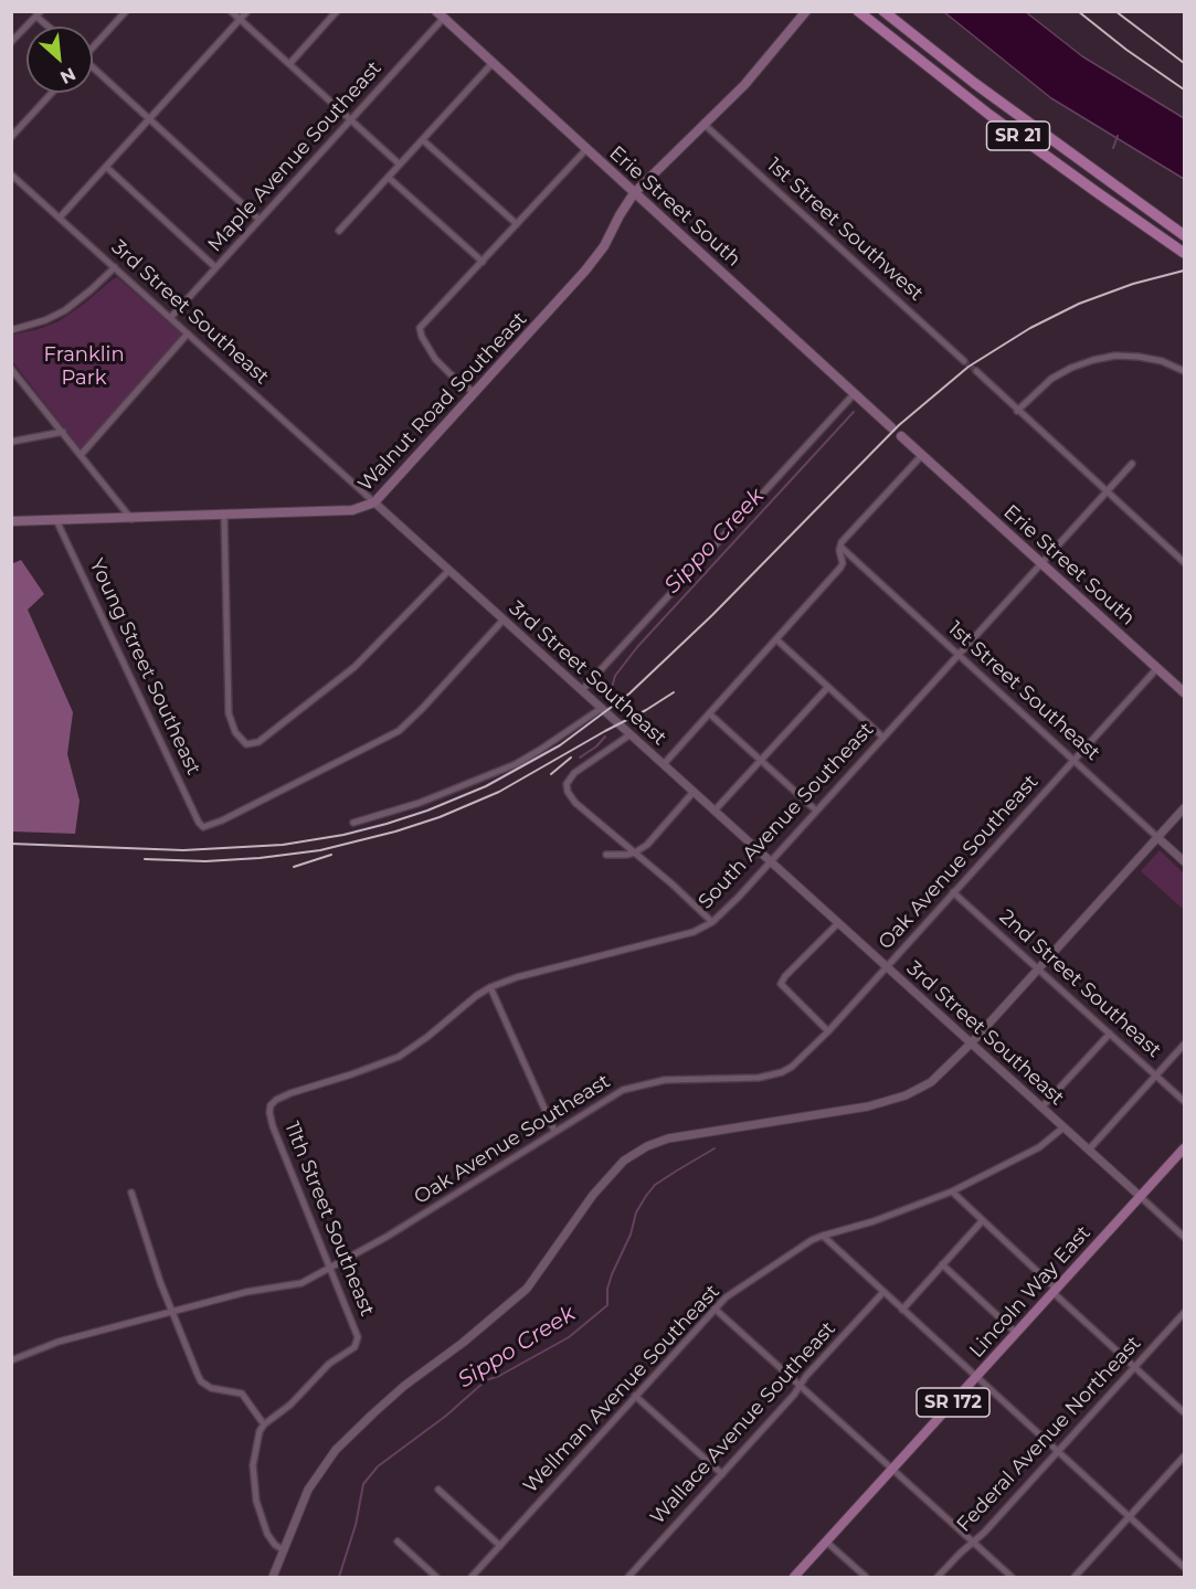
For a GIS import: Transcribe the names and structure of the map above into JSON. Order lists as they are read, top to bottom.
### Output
{
  "streets": {
    "highway": ["SR 21"],
    "main road": [
      "Erie Street South",
      "Walnut Road Southeast",
      "Lincoln Way East",
      "SR 172"
    ],
    "street": [
      "Maple Avenue Southeast",
      "1st Street Southwest",
      "3rd Street Southeast",
      "Young Street Southeast",
      "1st Street Southeast",
      "South Avenue Southeast",
      "Oak Avenue Southeast",
      "2nd Street Southeast",
      "11th Street Southeast",
      "Wellman Avenue Southeast",
      "Wallace Avenue Southeast",
      "Federal Avenue Northeast"
    ]
  },
  "crossings": [
    ["Maple Avenue Southeast", "Erie Street South"],
    ["Maple Avenue Southeast", "3rd Street Southeast"],
    ["Erie Street South", "Walnut Road Southeast"],
    ["Erie Street South", "South Avenue Southeast"],
    ["Erie Street South", "Oak Avenue Southeast"],
    ["1st Street Southwest", "Walnut Road Southeast"],
    ["3rd Street Southeast", "Walnut Road Southeast"],
    ["3rd Street Southeast", "Young Street Southeast"],
    ["3rd Street Southeast", "South Avenue Southeast"],
    ["3rd Street Southeast", "Oak Avenue Southeast"],
    ["3rd Street Southeast", "Lincoln Way East"],
    ["3rd Street Southeast", "Wellman Avenue Southeast"],
    ["Walnut Road Southeast", "Young Street Southeast"],
    ["1st Street Southeast", "South Avenue Southeast"],
    ["1st Street Southeast", "Oak Avenue Southeast"],
    ["South Avenue Southeast", "11th Street Southeast"],
    ["Oak Avenue Southeast", "2nd Street Southeast"],
    ["Oak Avenue Southeast", "11th Street Southeast"]
  ],
  "water": ["Sippo Creek"],
  "parks": ["Franklin Park"],
  "north": "bottom right"
}
